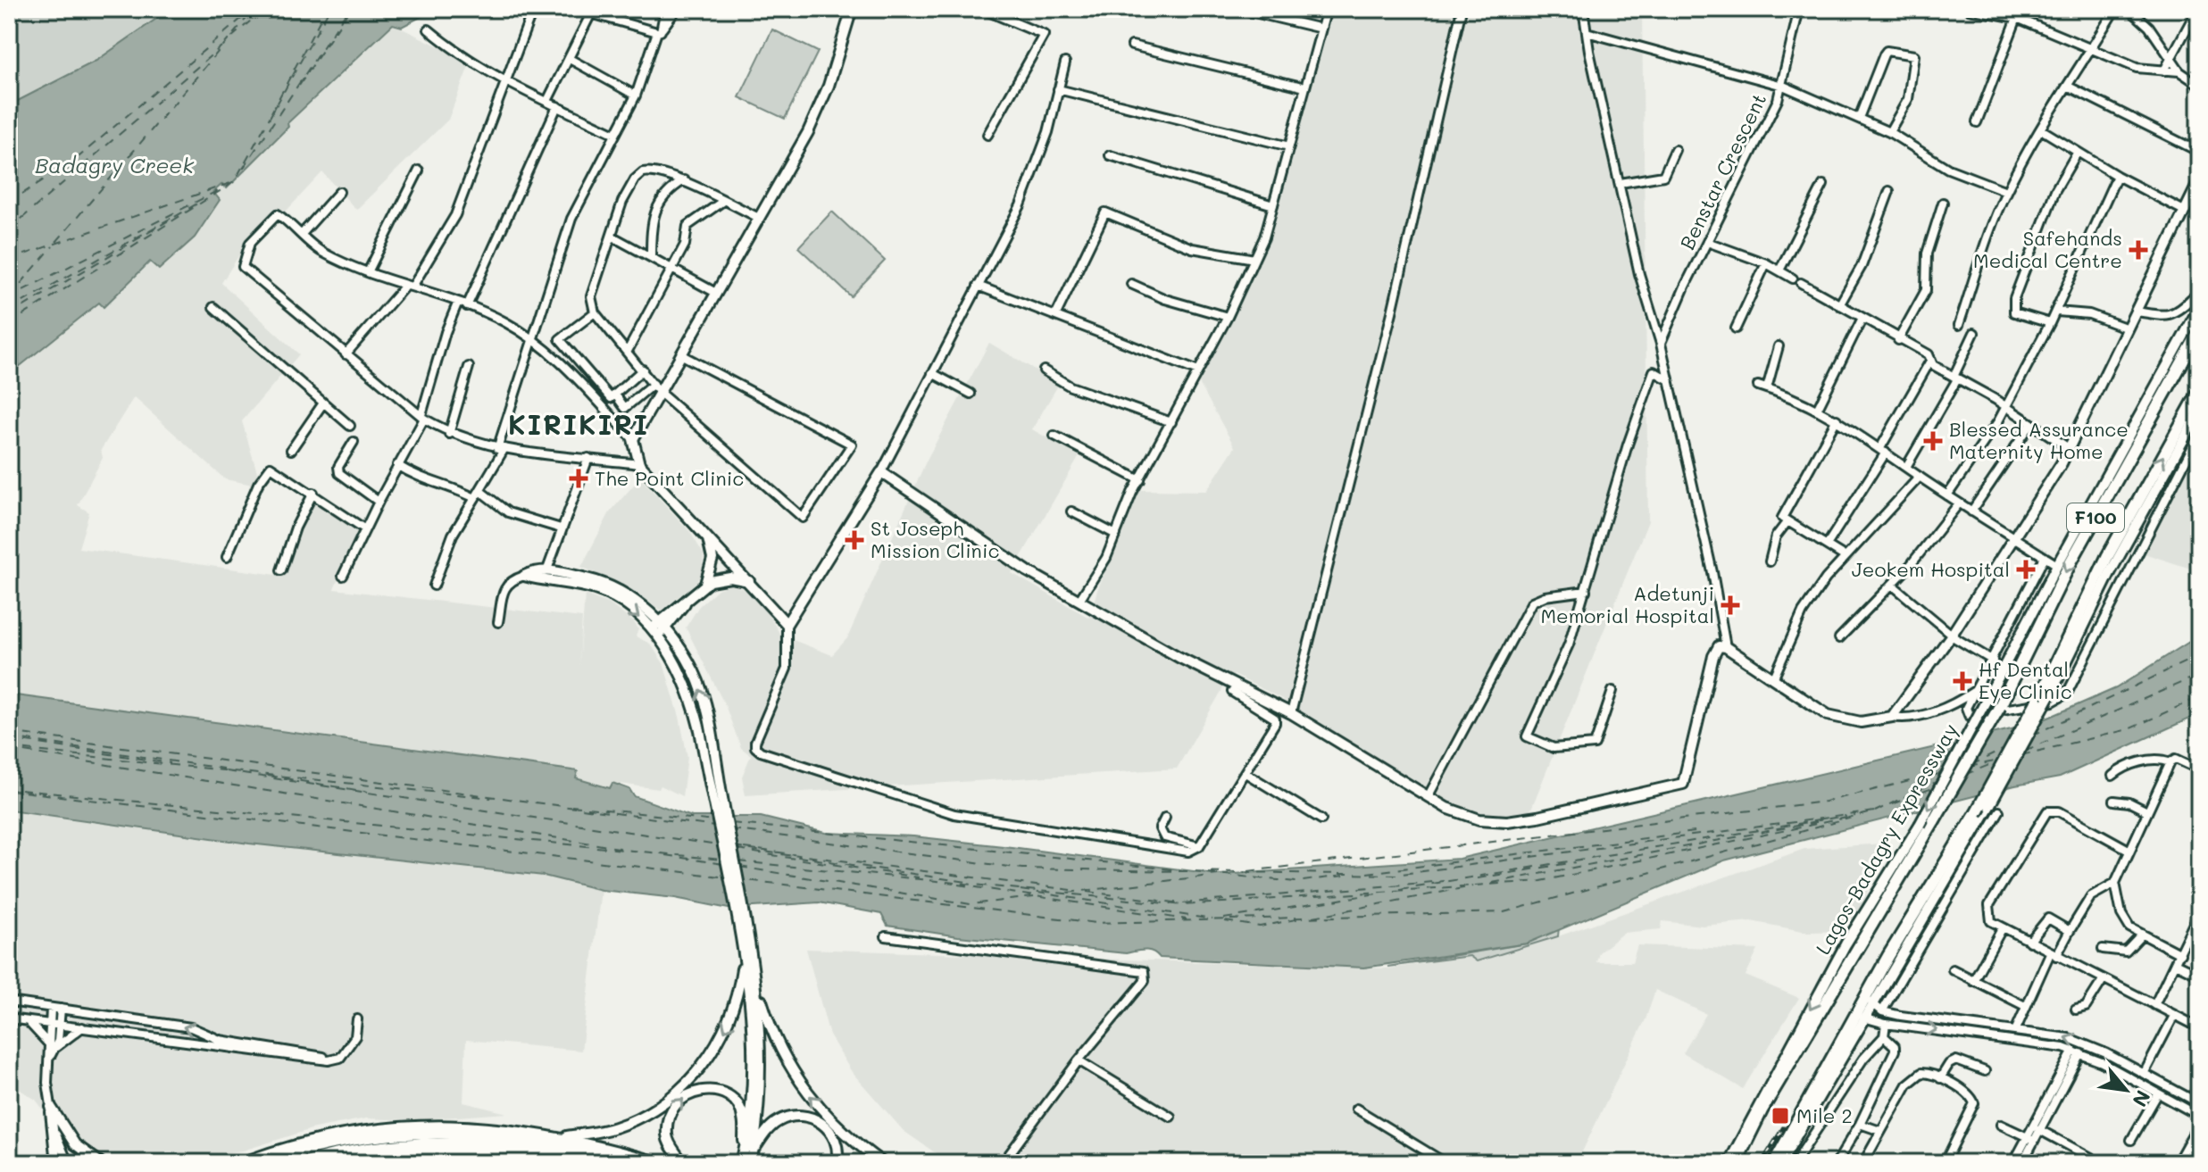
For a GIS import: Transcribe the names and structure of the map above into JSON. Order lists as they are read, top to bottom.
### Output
{
  "streets": {
    "highway": ["F100", "Lagos-Badagry Expressway"],
    "street": ["Benstar Crescent"]
  },
  "districts": ["KIRIKIRI"],
  "water": ["Badagry Creek"],
  "places": {
    "health": [
      "Safehands Medical Centre",
      "Blessed Assurance Maternity Home",
      "The Point Clinic",
      "St Joseph Mission Clinic",
      "Jeokem Hospital",
      "Adetunji Memorial Hospital",
      "Hf Dental Eye Clinic"
    ],
    "transit": ["Mile 2"]
  },
  "north": "bottom right"
}
